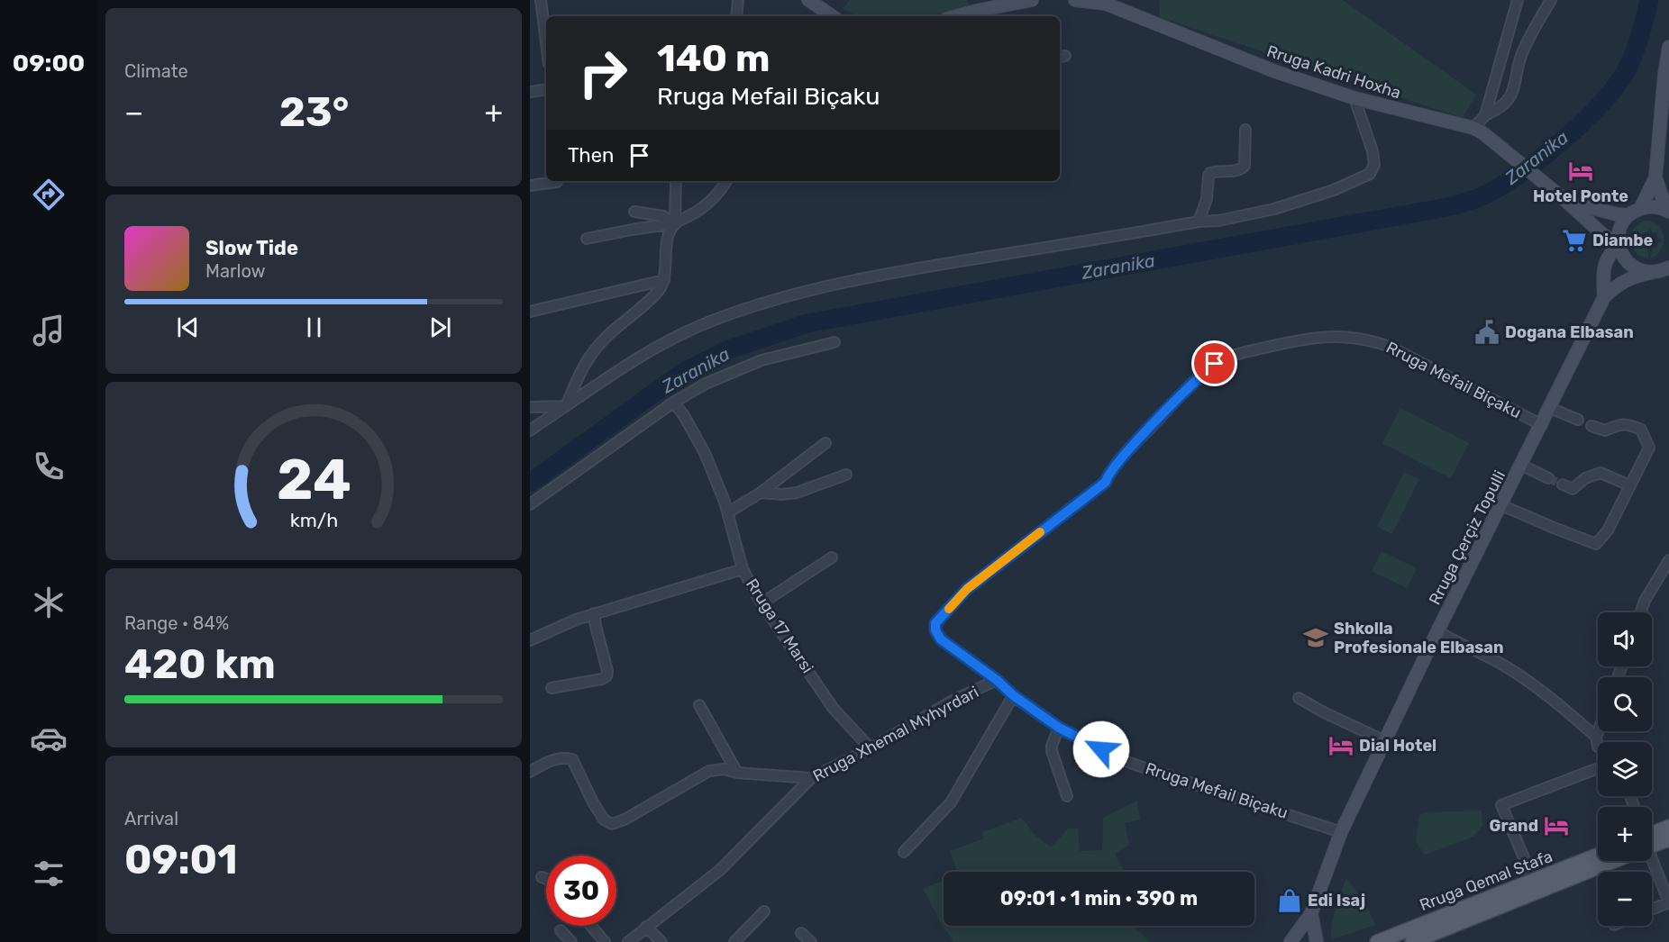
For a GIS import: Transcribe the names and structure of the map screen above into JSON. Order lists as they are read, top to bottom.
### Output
{
  "streets": {
    "main road": ["Rruga Kadri Hoxha", "Rruga Çerçiz Topulli", "Rruga Qemal Stafa"],
    "street": ["Rruga Mefail Biçaku", "Rruga 17 Marsi", "Rruga Xhemal Myhyrdari"]
  },
  "crossings": [
    ["Rruga Mefail Biçaku", "Rruga Çerçiz Topulli"],
    ["Rruga Mefail Biçaku", "Rruga Xhemal Myhyrdari"],
    ["Rruga 17 Marsi", "Rruga Xhemal Myhyrdari"]
  ],
  "water": ["Zaranika"],
  "places": {
    "hotel": ["Hotel Ponte", "Dial Hotel", "Grand"],
    "supermarket": ["Diambe"],
    "public building": ["Dogana Elbasan"],
    "school or university": ["Shkolla Profesionale Elbasan"],
    "shop": ["Edi Isaj"]
  },
  "page": {
    "tabs": "09:00",
    "tile": [
      "Climate",
      ["Range · 84%", "420 km"],
      ["Arrival", "09:01"]
    ],
    "turn": ["140 m", "Rruga Mefail Biçaku"],
    "heat": ["−", "23°", "+"],
    "then": "Then",
    "song": ["Slow Tide", "Marlow"],
    "map_buttons": ["+", "−"],
    "limit": "30",
    "trip": "09:01 · 1 min · 390 m",
    "gauge": ["24", "km/h"]
  }
}
